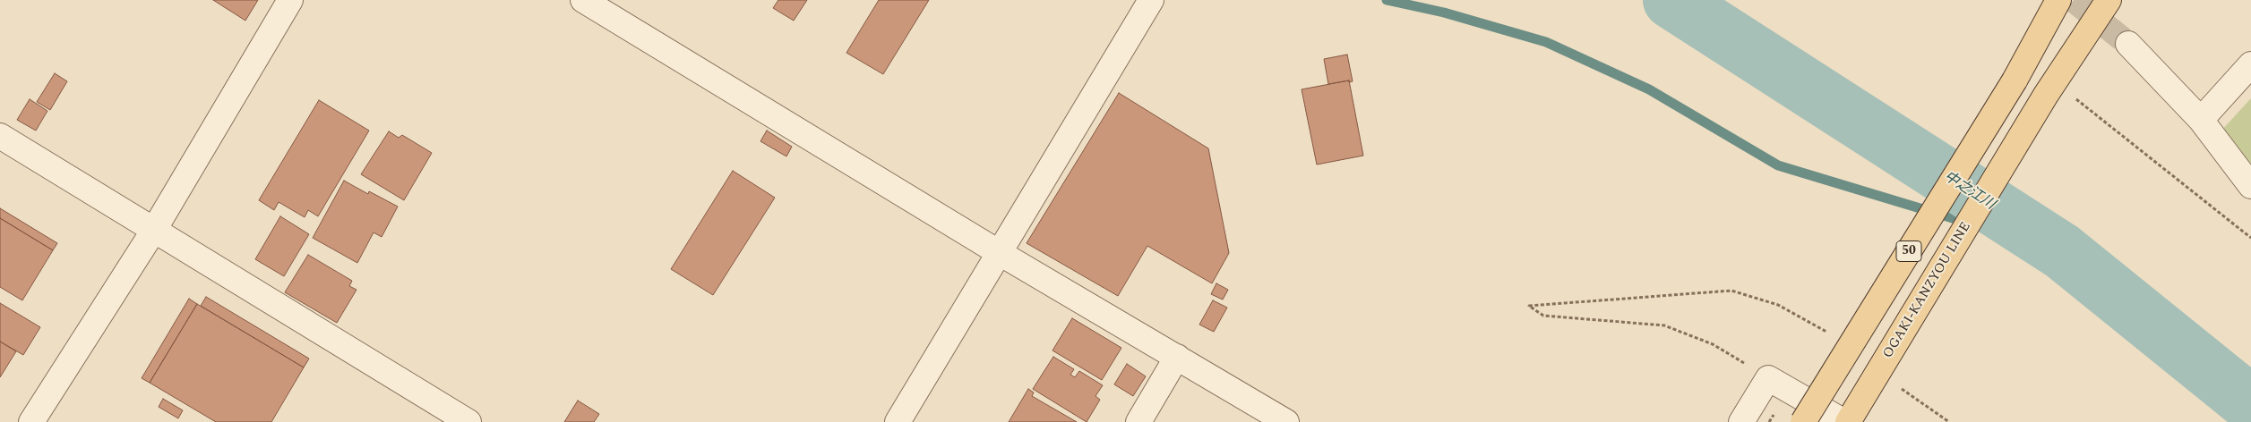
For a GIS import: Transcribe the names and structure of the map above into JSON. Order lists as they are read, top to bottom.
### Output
{
  "streets": {
    "main road": ["50", "OGAKI-KANZYOU LINE"]
  },
  "water": ["中之江川"]
}
